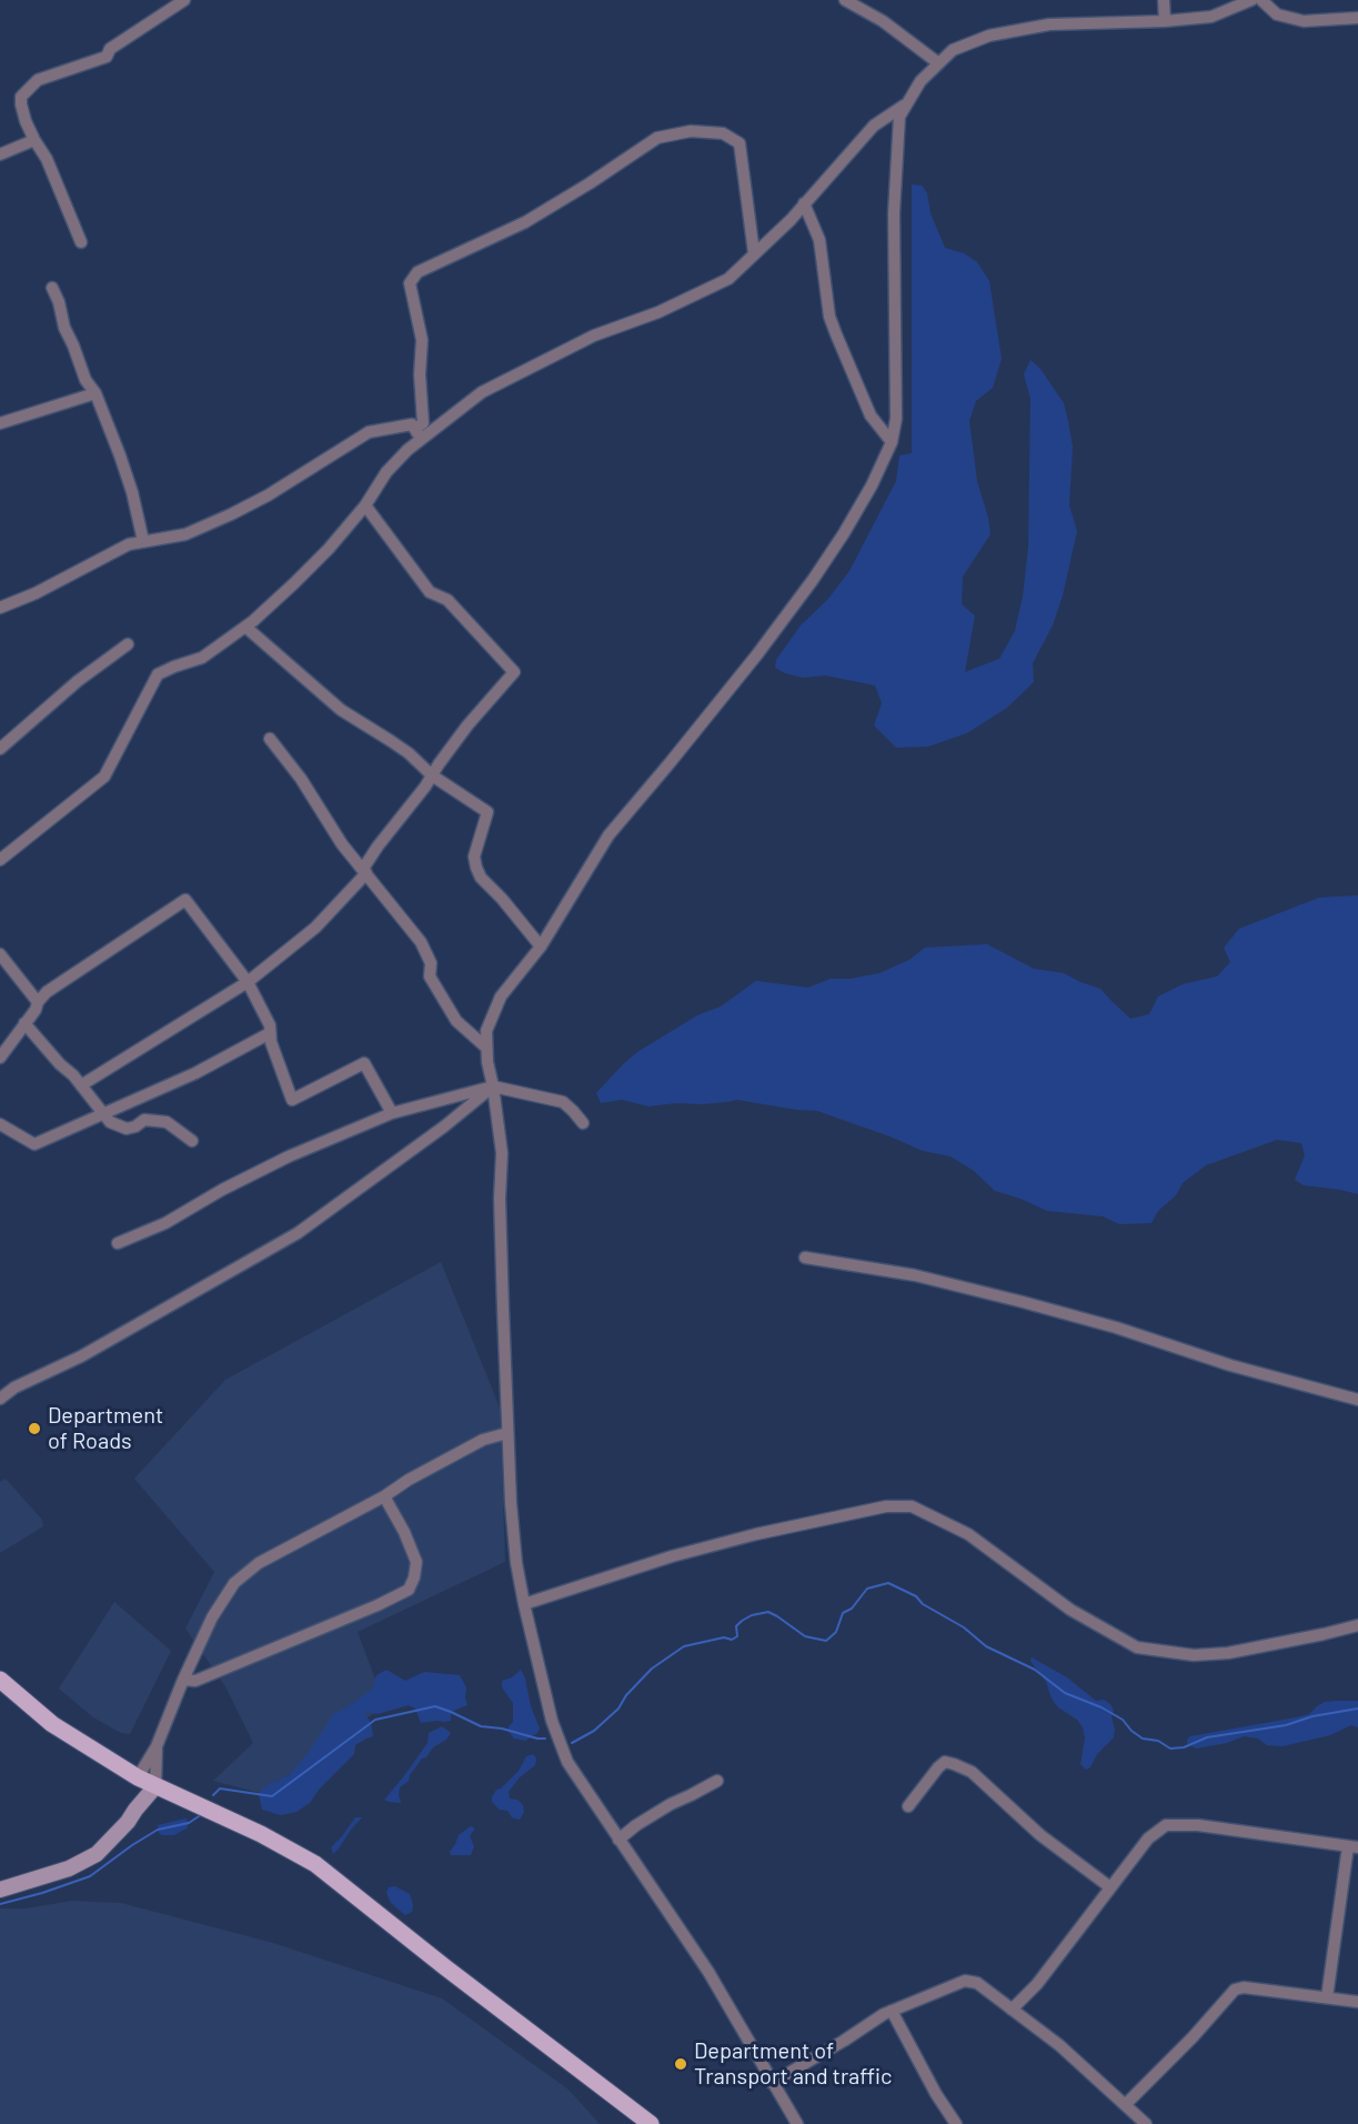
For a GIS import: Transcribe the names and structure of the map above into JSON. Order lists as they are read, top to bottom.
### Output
{
  "places": ["Department of Roads", "Department of Transport and traffic"]
}
